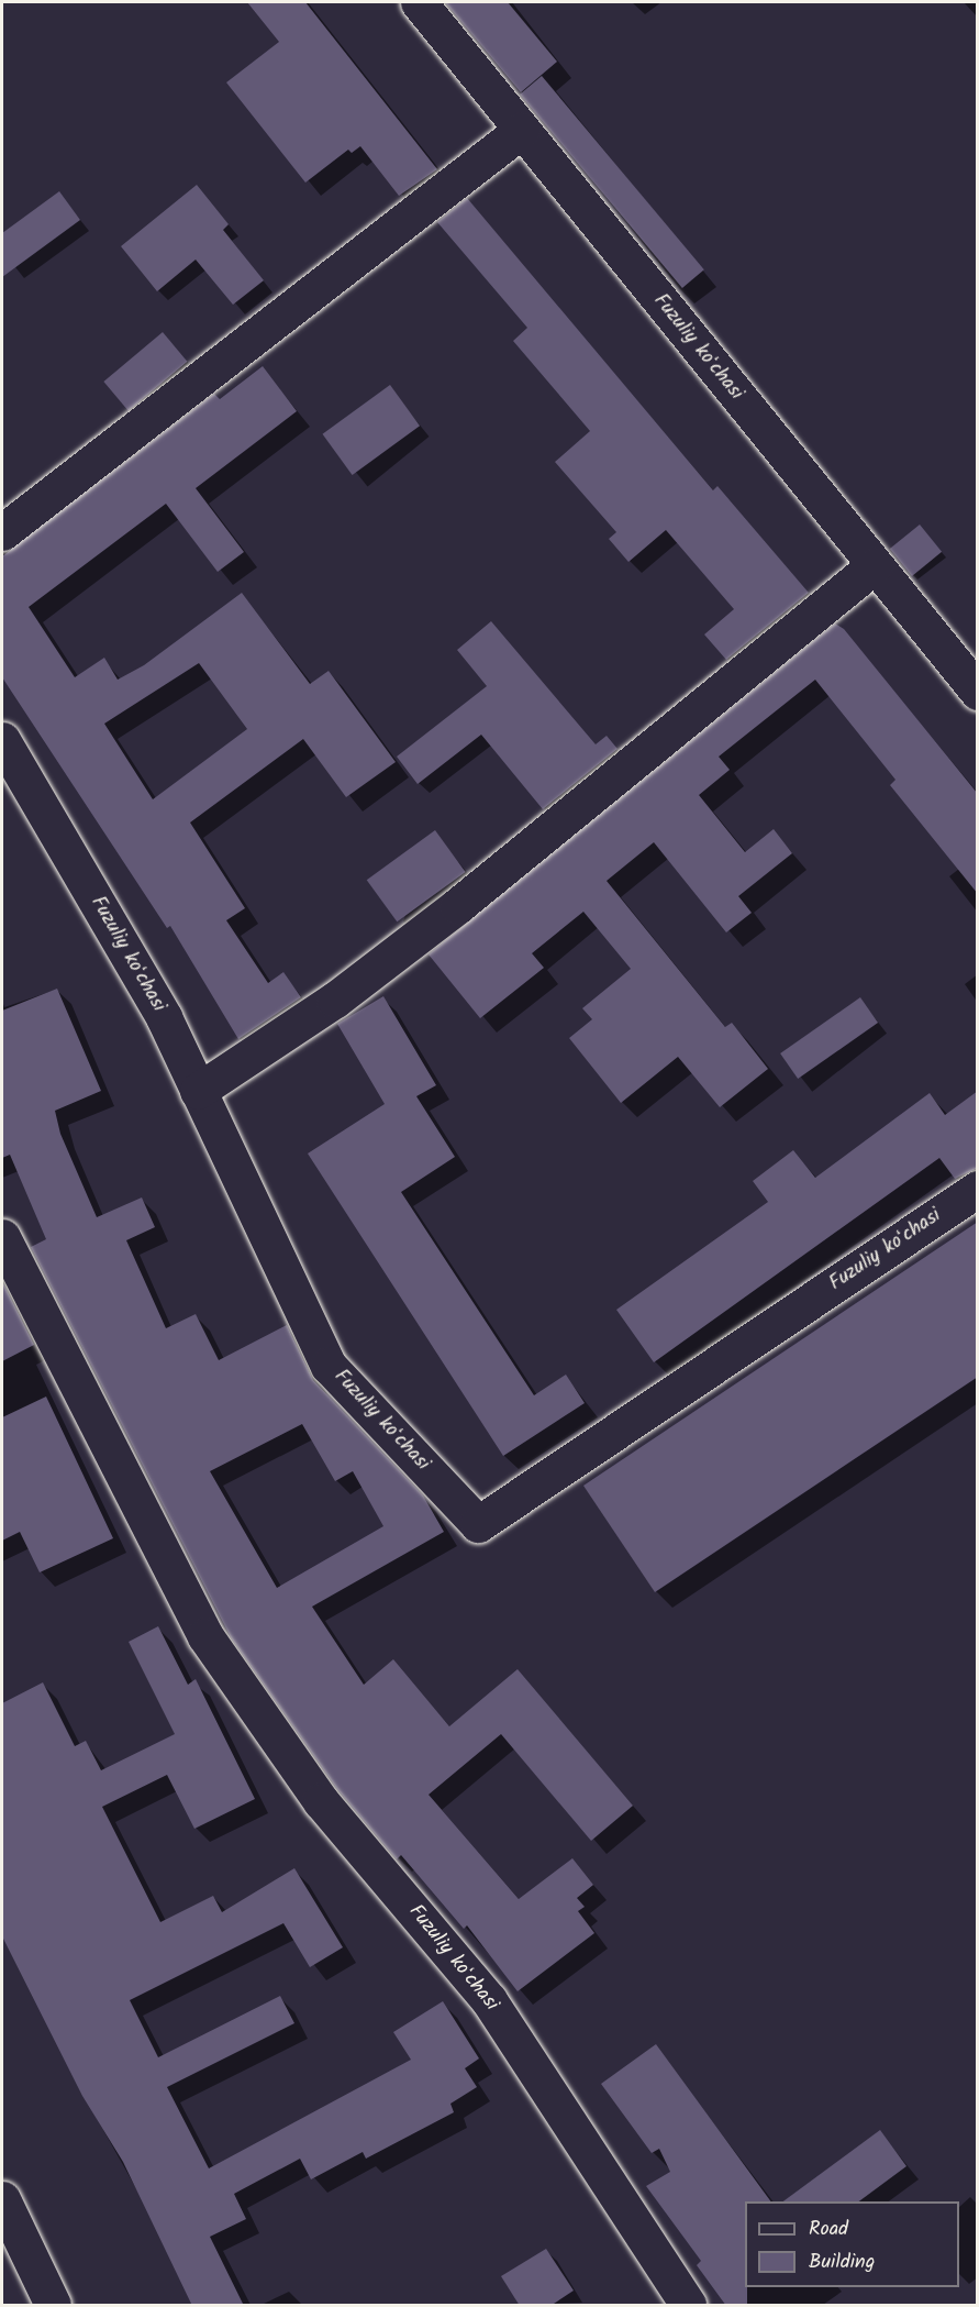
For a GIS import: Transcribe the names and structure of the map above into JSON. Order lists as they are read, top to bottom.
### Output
{
  "streets": {
    "street": ["Fuzuliy koʻchasi"]
  },
  "legend": ["Road", "Building"]
}
